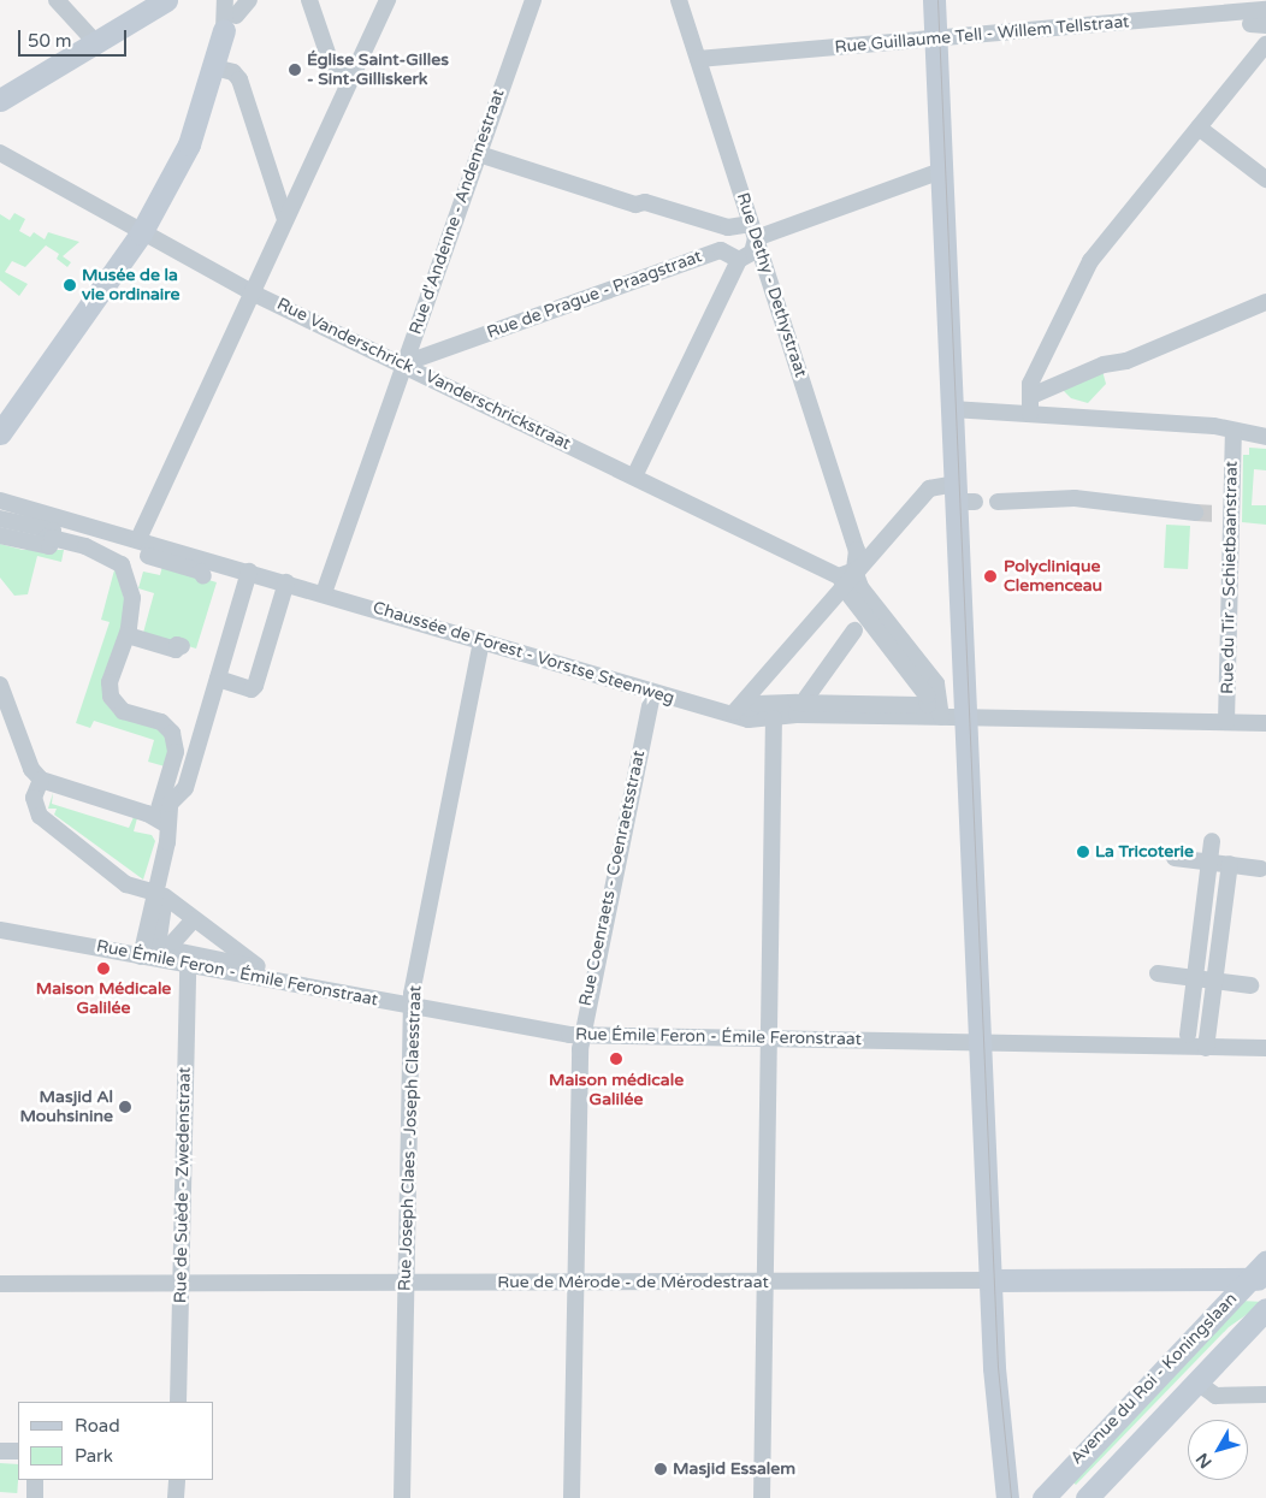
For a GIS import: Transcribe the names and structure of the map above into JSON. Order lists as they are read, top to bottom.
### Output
{
  "streets": {
    "main road": ["Rue de Mérode - de Mérodestraat", "Avenue du Roi - Koningslaan"],
    "street": [
      "Rue Guillaume Tell - Willem Tellstraat",
      "Rue d'Andenne - Andennestraat",
      "Rue Dethy - Dethystraat",
      "Rue de Prague - Praagstraat",
      "Rue Vanderschrick - Vanderschrickstraat",
      "Rue du Tir - Schietbaanstraat",
      "Chaussée de Forest - Vorstse Steenweg",
      "Rue Coenraets - Coenraetsstraat",
      "Rue Émile Feron - Émile Feronstraat",
      "Rue Joseph Claes - Joseph Claesstraat",
      "Rue de Suède - Zwedenstraat"
    ]
  },
  "crossings": [
    ["Rue Guillaume Tell - Willem Tellstraat", "Rue Dethy - Dethystraat"],
    ["Rue d'Andenne - Andennestraat", "Rue de Prague - Praagstraat"],
    ["Rue d'Andenne - Andennestraat", "Rue Vanderschrick - Vanderschrickstraat"],
    ["Rue d'Andenne - Andennestraat", "Chaussée de Forest - Vorstse Steenweg"],
    ["Rue Dethy - Dethystraat", "Rue Vanderschrick - Vanderschrickstraat"],
    ["Rue de Prague - Praagstraat", "Rue Vanderschrick - Vanderschrickstraat"],
    ["Chaussée de Forest - Vorstse Steenweg", "Rue Coenraets - Coenraetsstraat"],
    ["Chaussée de Forest - Vorstse Steenweg", "Rue Joseph Claes - Joseph Claesstraat"],
    ["Rue Coenraets - Coenraetsstraat", "Rue Émile Feron - Émile Feronstraat"],
    ["Rue Coenraets - Coenraetsstraat", "Rue de Mérode - de Mérodestraat"],
    ["Rue Émile Feron - Émile Feronstraat", "Rue Joseph Claes - Joseph Claesstraat"],
    ["Rue Émile Feron - Émile Feronstraat", "Rue de Suède - Zwedenstraat"],
    ["Rue Joseph Claes - Joseph Claesstraat", "Rue de Mérode - de Mérodestraat"],
    ["Rue de Suède - Zwedenstraat", "Rue de Mérode - de Mérodestraat"],
    ["Rue de Mérode - de Mérodestraat", "Avenue du Roi - Koningslaan"]
  ],
  "places": [
    "Église Saint-Gilles - Sint-Gilliskerk",
    "Musée de la vie ordinaire",
    "Polyclinique Clemenceau",
    "La Tricoterie",
    "Maison Médicale Galilée",
    "Maison médicale Galilée",
    "Masjid Al Mouhsinine",
    "Masjid Essalem"
  ],
  "legend": ["Road", "Park"],
  "scale_bar": "50 m",
  "north": "bottom left"
}
